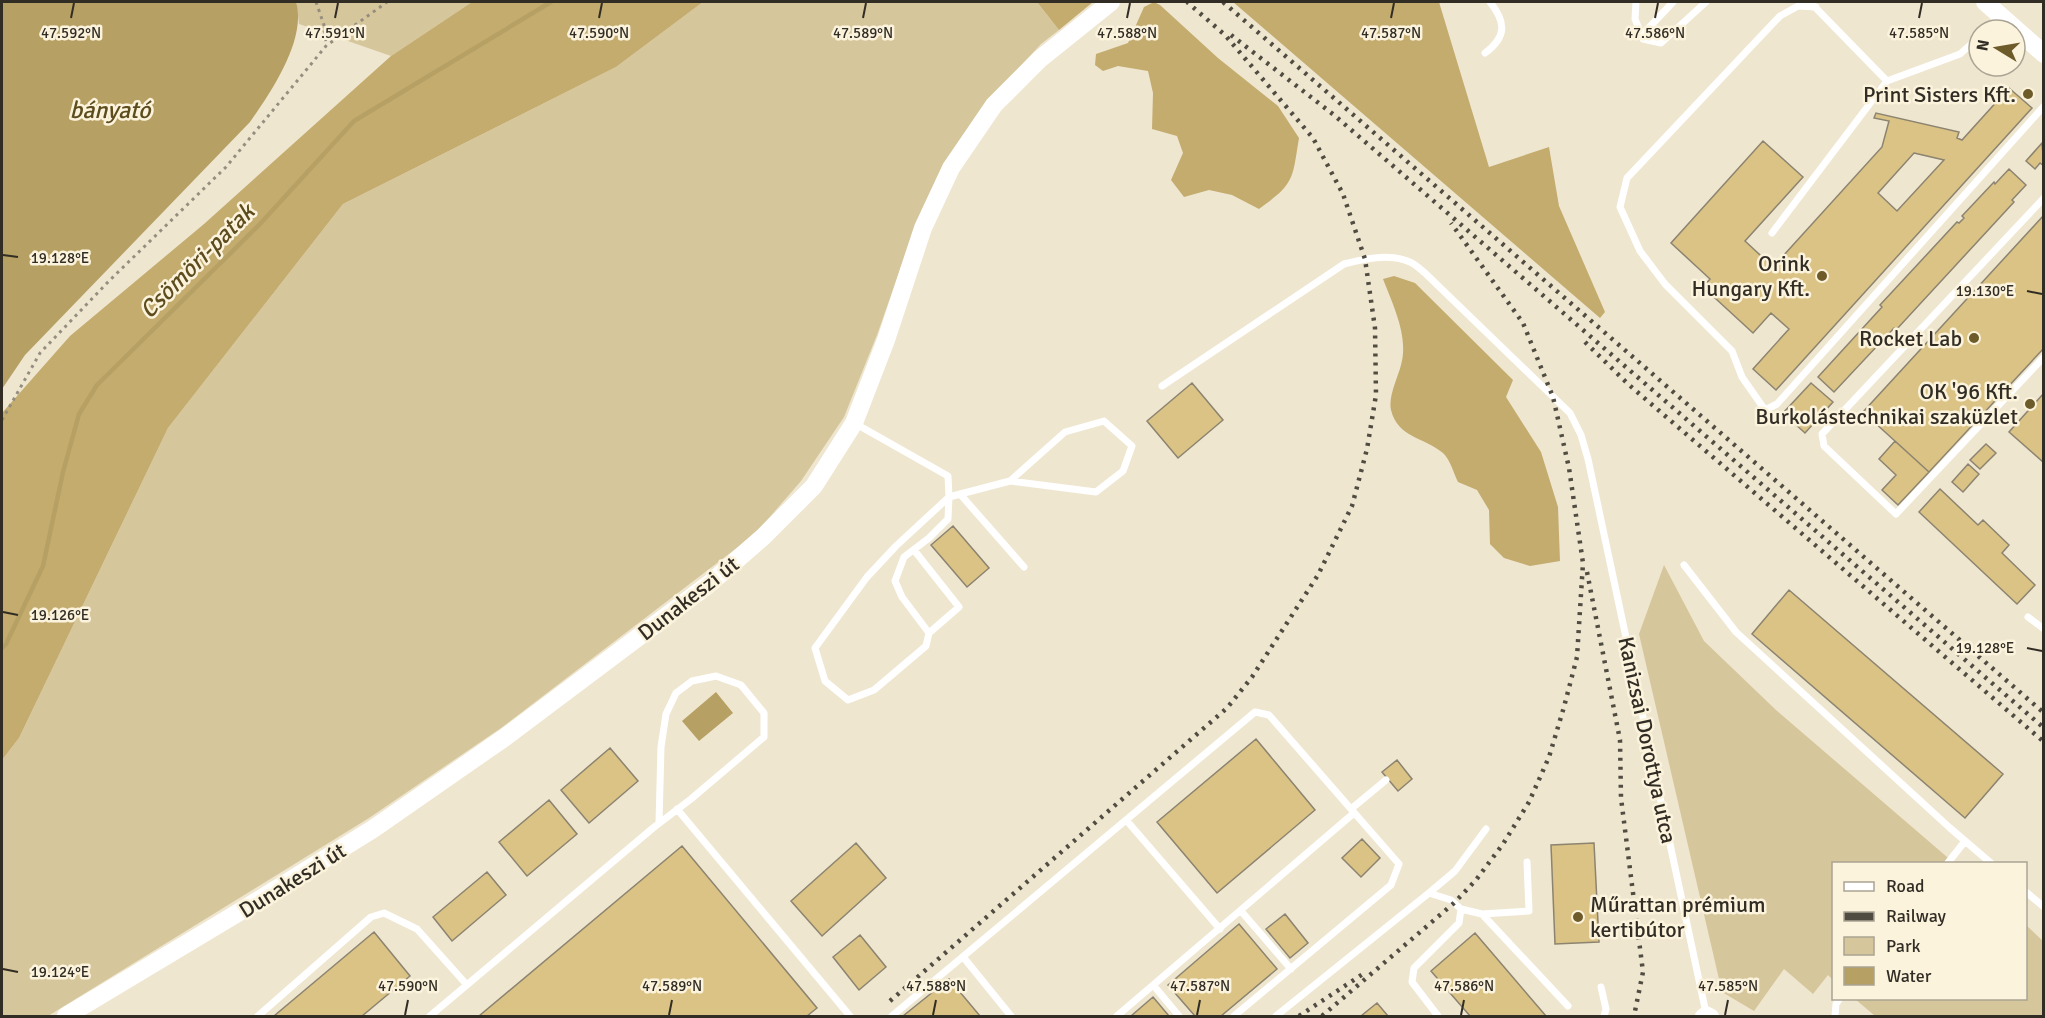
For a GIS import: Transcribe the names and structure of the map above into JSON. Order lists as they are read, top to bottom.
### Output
{
  "streets": {
    "street": ["Dunakeszi út"],
    "lane": ["Kanizsai Dorottya utca"]
  },
  "water": ["bányató", "Csömöri-patak"],
  "places": [
    "Print Sisters Kft.",
    "Orink Hungary Kft.",
    "Rocket Lab",
    "OK '96 Kft. Burkolástechnikai szaküzlet",
    "Műrattan prémium kertibútor"
  ],
  "legend": [
    "Road",
    "Railway",
    "Park",
    "Water"
  ],
  "north": "left",
  "coordinates": [
    "47.592°N",
    "47.591°N",
    "47.590°N",
    "47.589°N",
    "47.588°N",
    "47.587°N",
    "47.586°N",
    "47.585°N",
    "19.128°E",
    "19.130°E",
    "19.126°E",
    "19.124°E"
  ]
}
